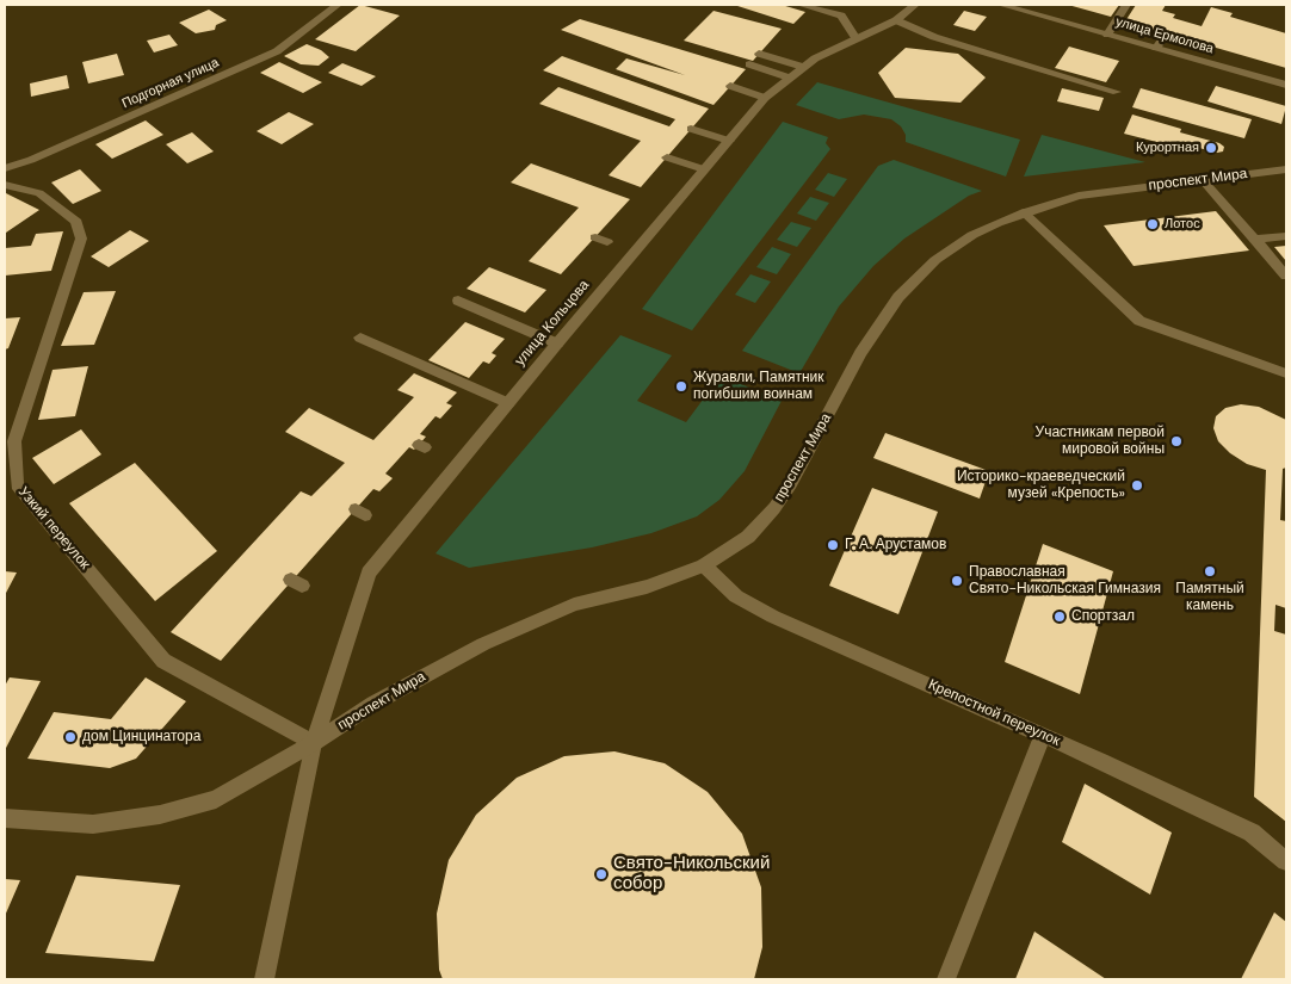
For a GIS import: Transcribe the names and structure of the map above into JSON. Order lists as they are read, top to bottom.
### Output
{
  "streets": {
    "street": [
      "улица Ермолова",
      "Подгорная улица",
      "проспект Мира",
      "улица Кольцова",
      "Узкий переулок",
      "Крепостной переулок"
    ]
  },
  "crossings": [
    ["проспект Мира", "улица Кольцова"],
    ["проспект Мира", "Узкий переулок"],
    ["проспект Мира", "Крепостной переулок"],
    ["улица Кольцова", "Узкий переулок"]
  ],
  "places": [
    "Курортная",
    "Лотос",
    "Журавли, Памятник погибшим воинам",
    "Участникам первой мировой войны",
    "Историко-краеведческий музей «Крепость»",
    "Г. А. Арустамов",
    "Памятный камень",
    "Православная Свято-Никольская Гимназия",
    "Спортзал",
    "дом Цинцинатора",
    "Свято-Никольский собор"
  ]
}
